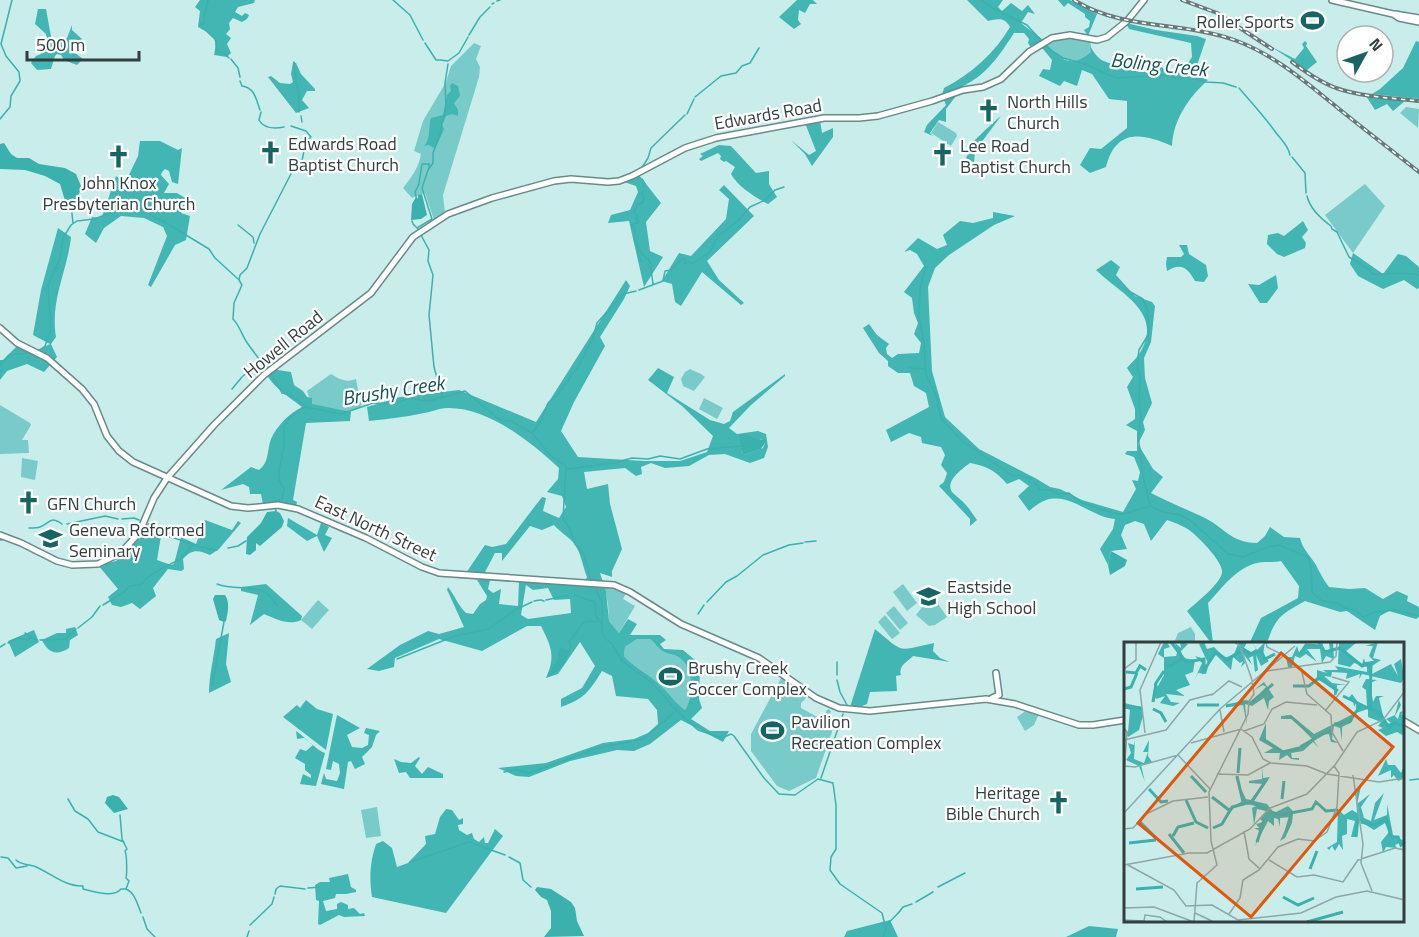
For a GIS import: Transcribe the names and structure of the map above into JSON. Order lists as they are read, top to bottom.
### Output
{
  "streets": {
    "main road": ["Edwards Road", "Howell Road", "East North Street"]
  },
  "crossings": [
    ["Edwards Road", "Howell Road"],
    ["Howell Road", "East North Street"]
  ],
  "water": ["Boling Creek", "Brushy Creek"],
  "places": {
    "sports": ["Roller Sports", "Brushy Creek Soccer Complex", "Pavilion Recreation Complex"],
    "church": [
      "North Hills Church",
      "Edwards Road Baptist Church",
      "Lee Road Baptist Church",
      "John Knox Presbyterian Church",
      "GFN Church",
      "Heritage Bible Church"
    ],
    "school or university": ["Geneva Reformed Seminary", "Eastside High School"]
  },
  "scale_bar": "500 m",
  "north": "top right"
}
